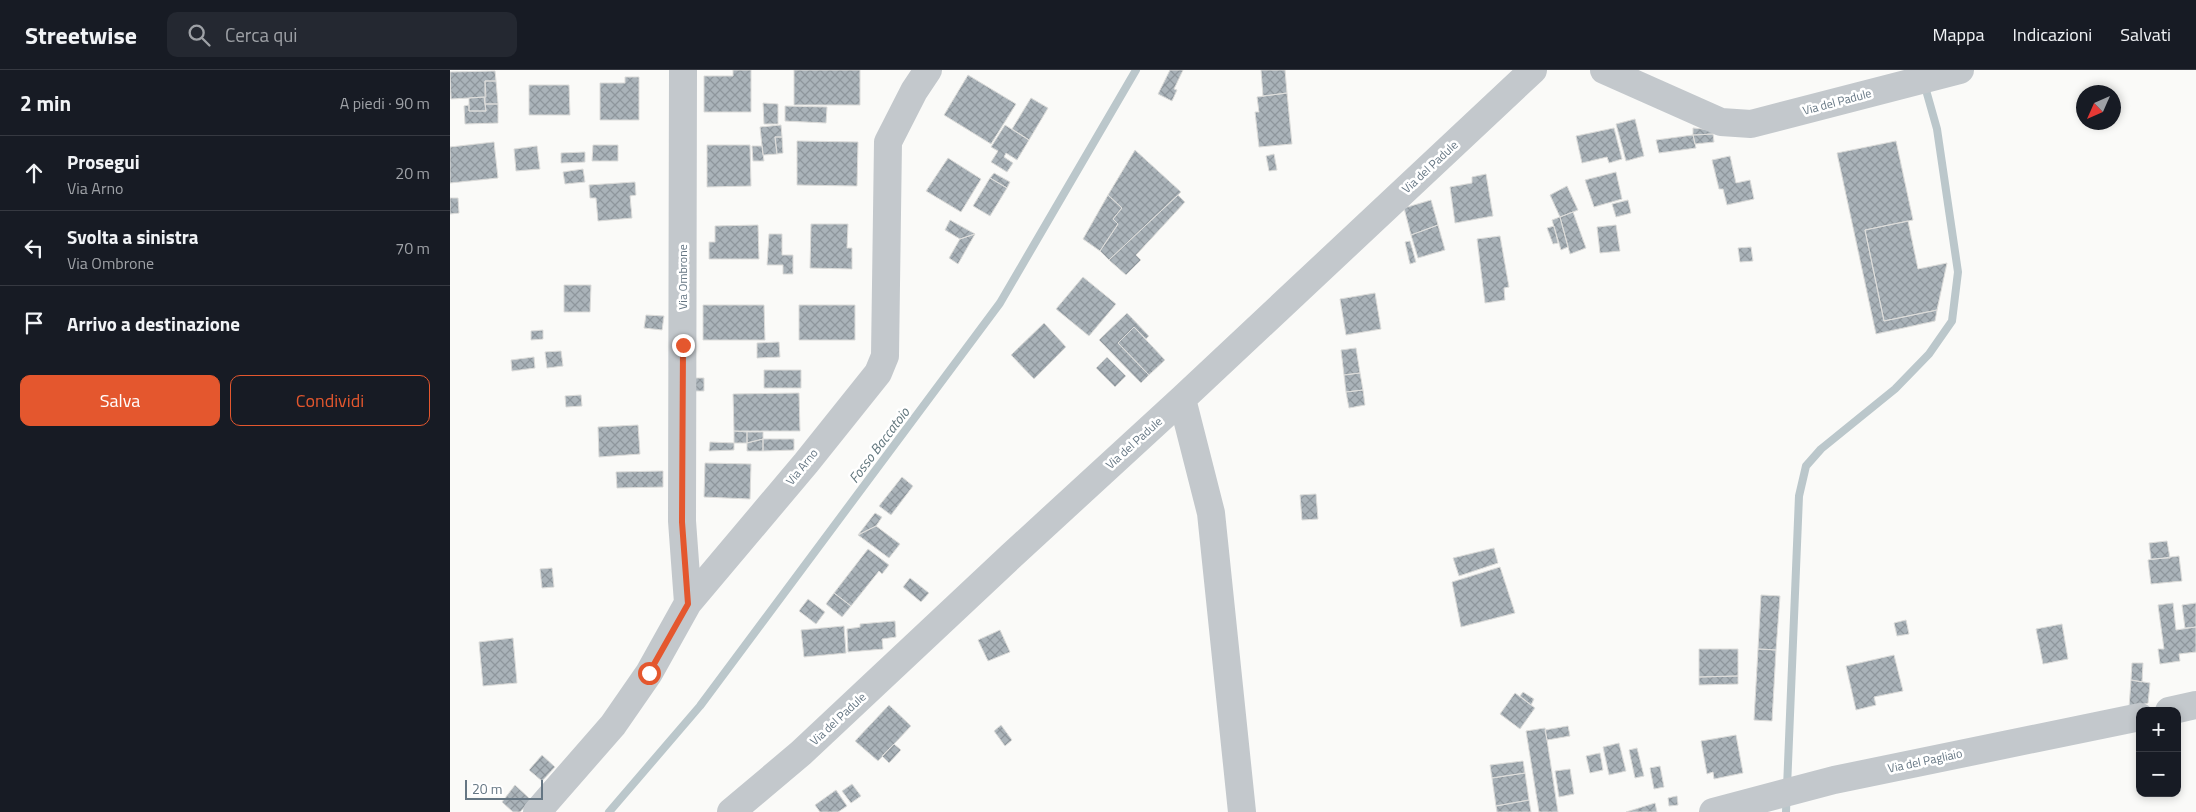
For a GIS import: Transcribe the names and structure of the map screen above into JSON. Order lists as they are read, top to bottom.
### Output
{
  "streets": {
    "street": [
      "Via del Padule",
      "Via Ombrone",
      "Via Arno",
      "Via del Pagliaio"
    ]
  },
  "crossings": [
    ["Via Ombrone", "Via Arno"]
  ],
  "water": ["Fosso Baccatoio"],
  "scale_bar": "20 m",
  "north": "bottom left",
  "page": {
    "header": "Streetwise",
    "search": "Cerca qui",
    "nav": ["Mappa", "Indicazioni", "Salvati"],
    "heading": ["2 min", "A piedi · 90 m"],
    "list": [
      ["Prosegui", "Via Arno", "20 m"],
      ["Svolta a sinistra", "Via Ombrone", "70 m"],
      "Arrivo a destinazione"
    ],
    "buttons": ["Salva", "Condividi"],
    "map_buttons": ["+", "−"],
    "scale": "20 m"
  }
}
